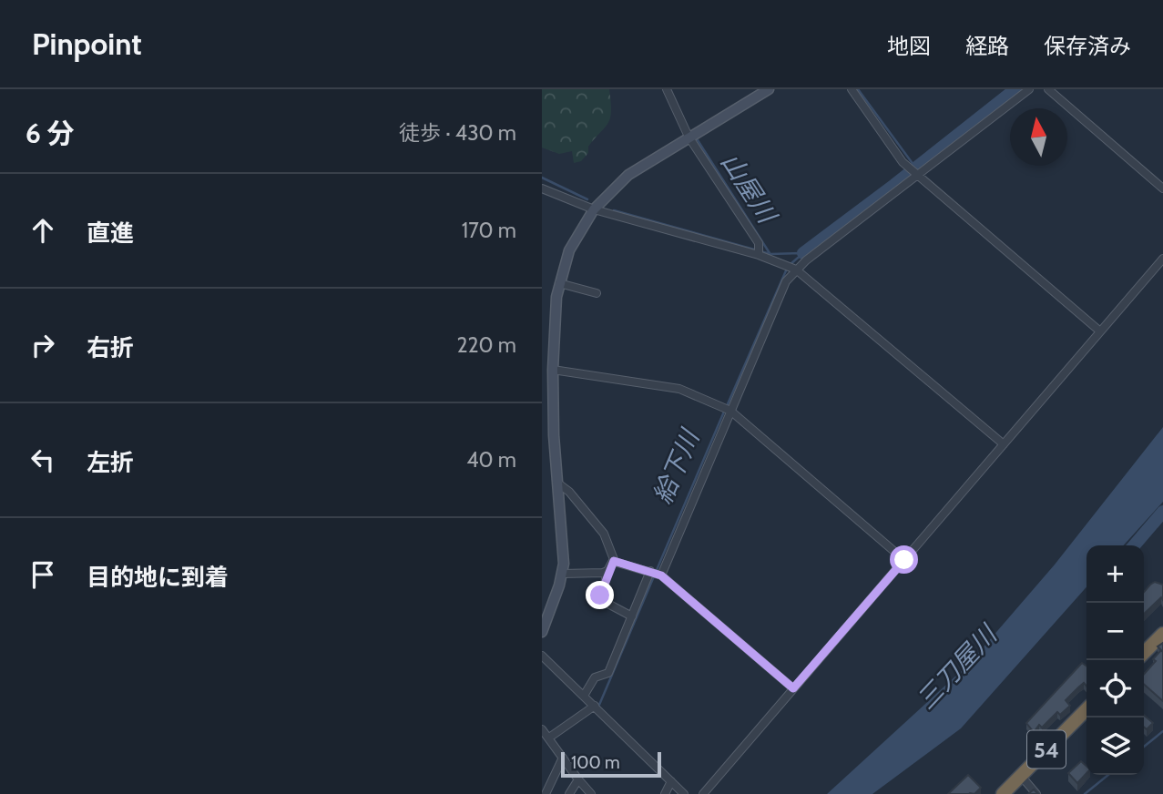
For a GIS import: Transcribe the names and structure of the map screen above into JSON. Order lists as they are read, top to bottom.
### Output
{
  "streets": {
    "highway": ["54"]
  },
  "water": ["山屋川", "給下川", "三刀屋川"],
  "scale_bar": "100 m",
  "north": "top",
  "page": {
    "header": "Pinpoint",
    "nav": ["地図", "経路", "保存済み"],
    "heading": ["6 分", "徒歩 · 430 m"],
    "list": [
      ["直進", "170 m"],
      ["右折", "220 m"],
      ["左折", "40 m"],
      "目的地に到着"
    ],
    "map_buttons": ["+", "−"],
    "scale": "100 m"
  }
}
